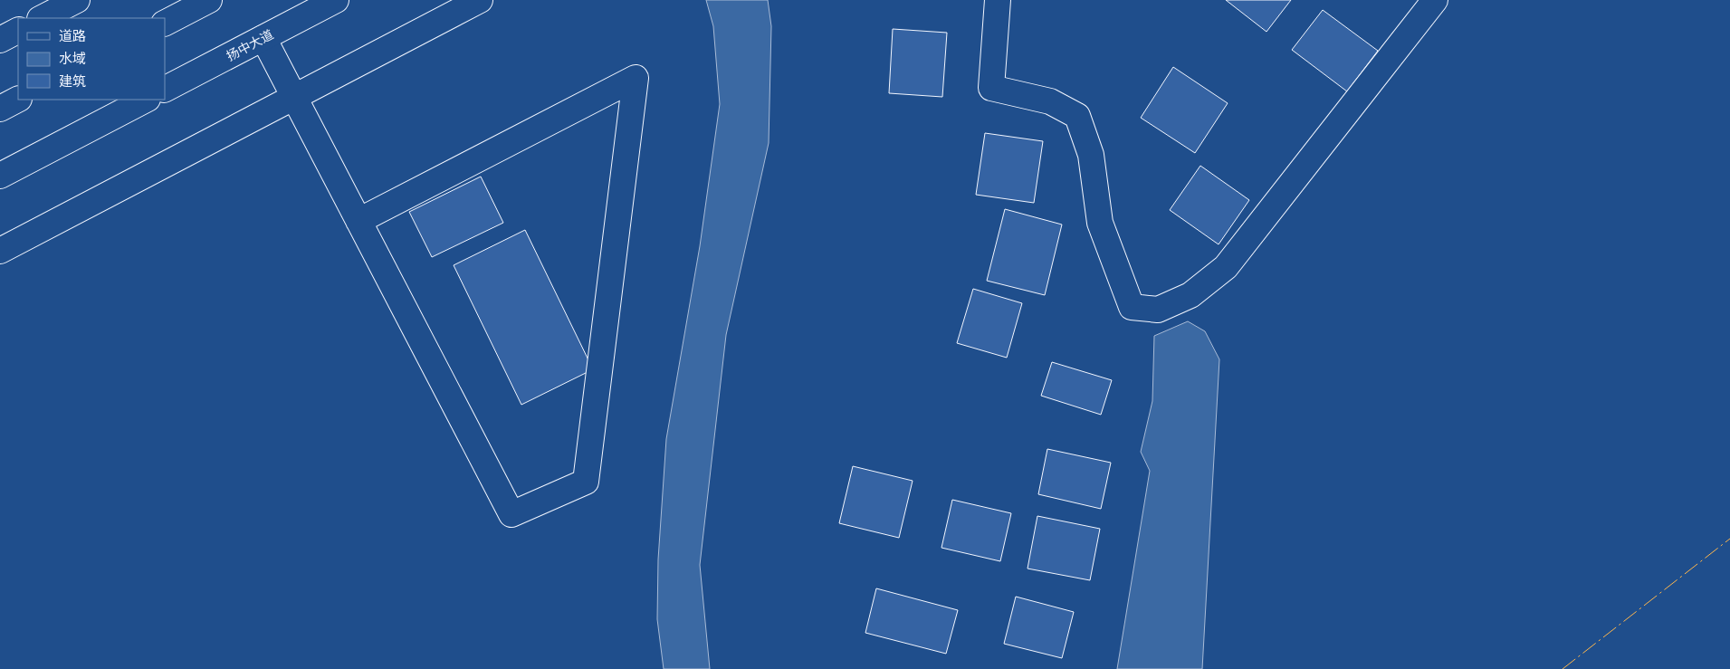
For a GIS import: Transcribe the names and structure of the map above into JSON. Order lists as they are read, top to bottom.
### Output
{
  "streets": {
    "street": ["扬中大道"]
  },
  "legend": ["道路", "水域", "建筑"]
}
